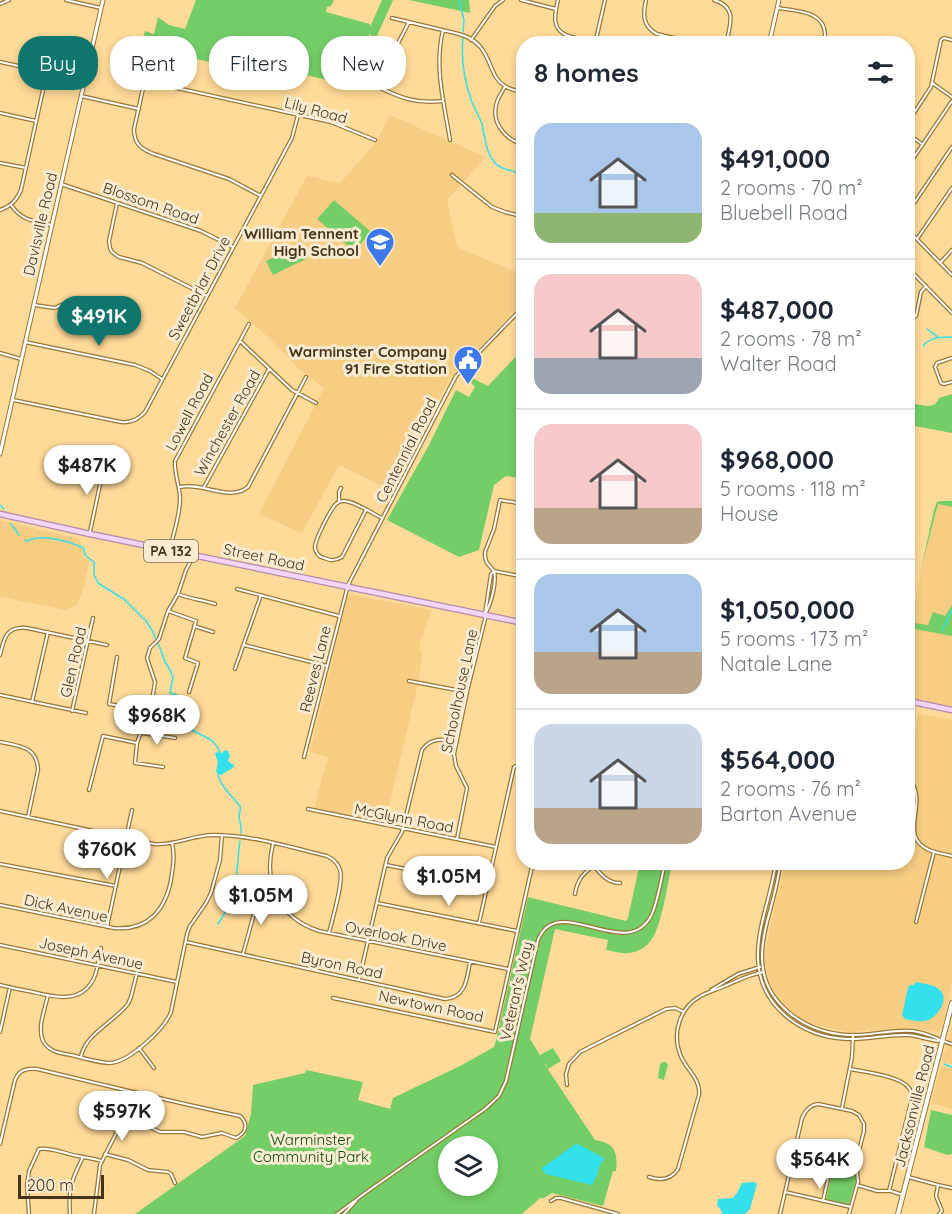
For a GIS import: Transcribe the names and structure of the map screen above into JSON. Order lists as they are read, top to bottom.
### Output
{
  "streets": {
    "main road": ["PA 132", "Street Road", "Jacksonville Road"],
    "street": [
      "Lily Road",
      "Blossom Road",
      "Davisville Road",
      "Sweetbriar Drive",
      "Lowell Road",
      "Winchester Road",
      "Centennial Road",
      "Glen Road",
      "Reeves Lane",
      "Schoolhouse Lane",
      "McGlynn Road",
      "Dick Avenue",
      "Overlook Drive",
      "Joseph Avenue",
      "Byron Road",
      "Veteran's Way",
      "Newtown Road"
    ]
  },
  "crossings": [
    ["Lily Road", "Sweetbriar Drive"],
    ["Blossom Road", "Davisville Road"],
    ["Blossom Road", "Sweetbriar Drive"],
    ["Davisville Road", "Sweetbriar Drive"],
    ["Lowell Road", "Street Road"],
    ["Centennial Road", "Street Road"],
    ["Centennial Road", "Reeves Lane"],
    ["Street Road", "Reeves Lane"],
    ["Street Road", "Schoolhouse Lane"],
    ["Schoolhouse Lane", "McGlynn Road"],
    ["Overlook Drive", "Byron Road"],
    ["Overlook Drive", "Newtown Road"]
  ],
  "parks": ["Warminster Community Park"],
  "places": {
    "school or university": ["William Tennent High School"],
    "public building": ["Warminster Company 91 Fire Station"]
  },
  "scale_bar": "200 m",
  "page": {
    "chip": [
      "Buy",
      "Rent",
      "Filters",
      "New"
    ],
    "heading": "8 homes",
    "list": [
      {
        "name": "$491,000",
        "note": "2 rooms · 70 m² · Bluebell Road"
      },
      {
        "name": "$487,000",
        "note": "2 rooms · 78 m² · Walter Road"
      },
      {
        "name": "$968,000",
        "note": "5 rooms · 118 m² · House"
      },
      {
        "name": "$1,050,000",
        "note": "5 rooms · 173 m² · Natale Lane"
      },
      {
        "name": "$564,000",
        "note": "2 rooms · 76 m² · Barton Avenue"
      }
    ],
    "price": [
      "$491K",
      "$487K",
      "$968K",
      "$760K",
      "$1.05M",
      "$1.05M",
      "$597K",
      "$564K"
    ],
    "scale": "200 m"
  }
}
